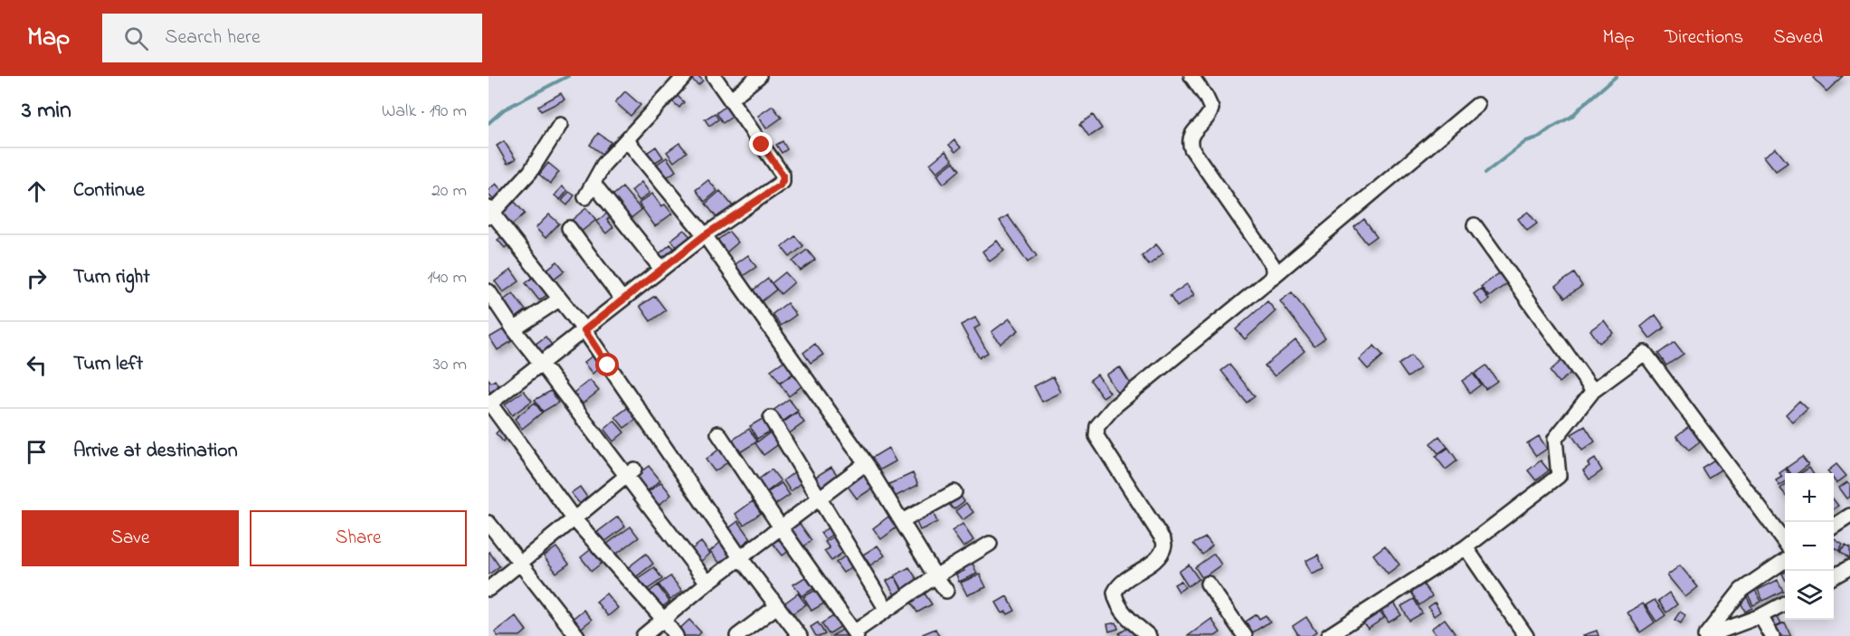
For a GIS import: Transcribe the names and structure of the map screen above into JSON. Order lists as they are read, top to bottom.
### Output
{
  "page": {
    "header": "Map",
    "search": "Search here",
    "nav": ["Map", "Directions", "Saved"],
    "heading": ["3 min", "Walk · 190 m"],
    "list": [
      ["Continue", "20 m"],
      ["Turn right", "140 m"],
      ["Turn left", "30 m"],
      "Arrive at destination"
    ],
    "map_buttons": ["+", "−"],
    "buttons": ["Save", "Share"]
  }
}
